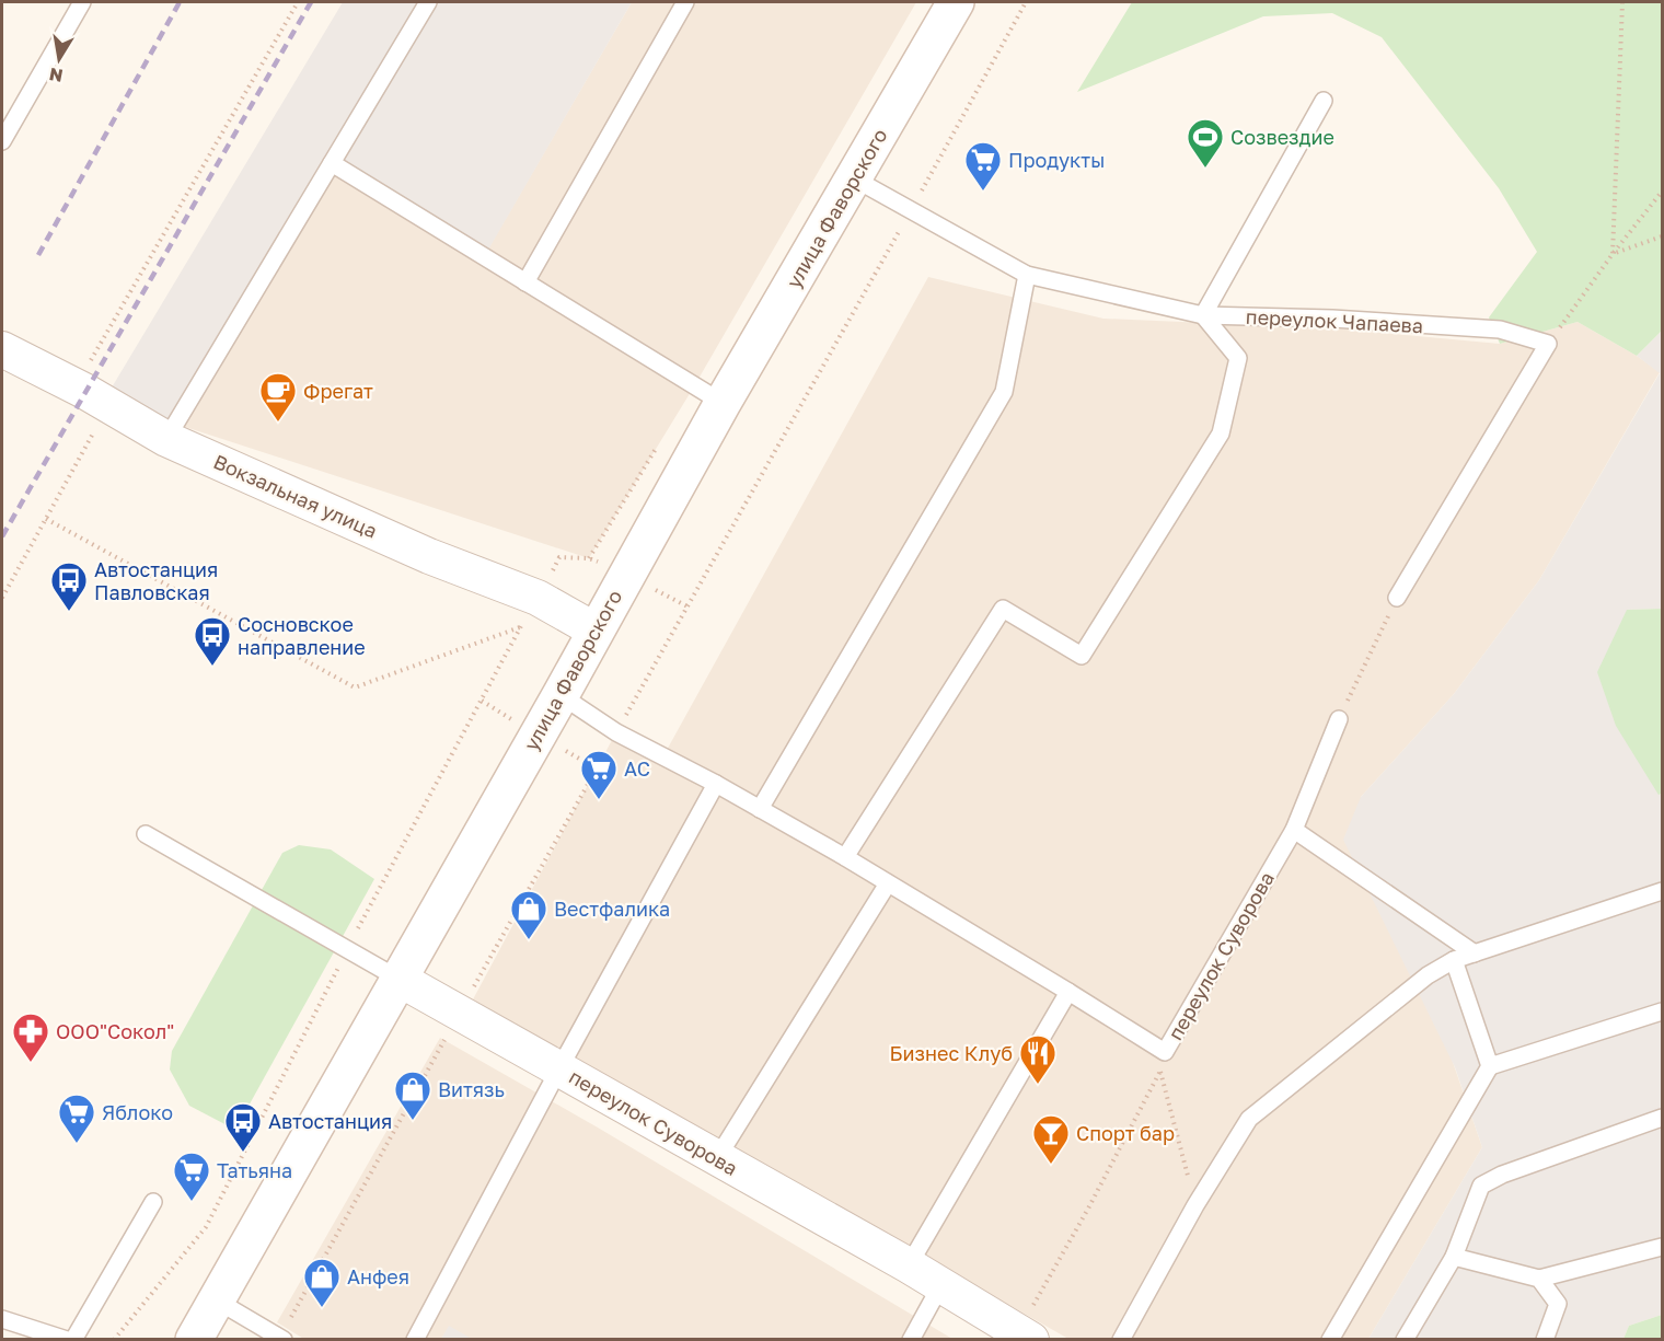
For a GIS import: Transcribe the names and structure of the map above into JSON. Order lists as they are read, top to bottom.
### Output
{
  "streets": {
    "street": ["улица Фаворского", "Вокзальная улица", "переулок Суворова"],
    "lane": ["переулок Чапаева"]
  },
  "crossings": [
    ["улица Фаворского", "переулок Чапаева"],
    ["улица Фаворского", "Вокзальная улица"],
    ["улица Фаворского", "переулок Суворова"]
  ],
  "places": {
    "sports": ["Созвездие"],
    "supermarket": [
      "Продукты",
      "АС",
      "Яблоко",
      "Татьяна"
    ],
    "cafe": ["Фрегат"],
    "bus stop": ["Автостанция Павловская", "Сосновское направление", "Автостанция"],
    "shop": ["Вестфалика", "Витязь", "Анфея"],
    "pharmacy": ["ООО\"Сокол\""],
    "restaurant": ["Бизнес Клуб"],
    "bar": ["Спорт бар"]
  },
  "north": "bottom"
}
